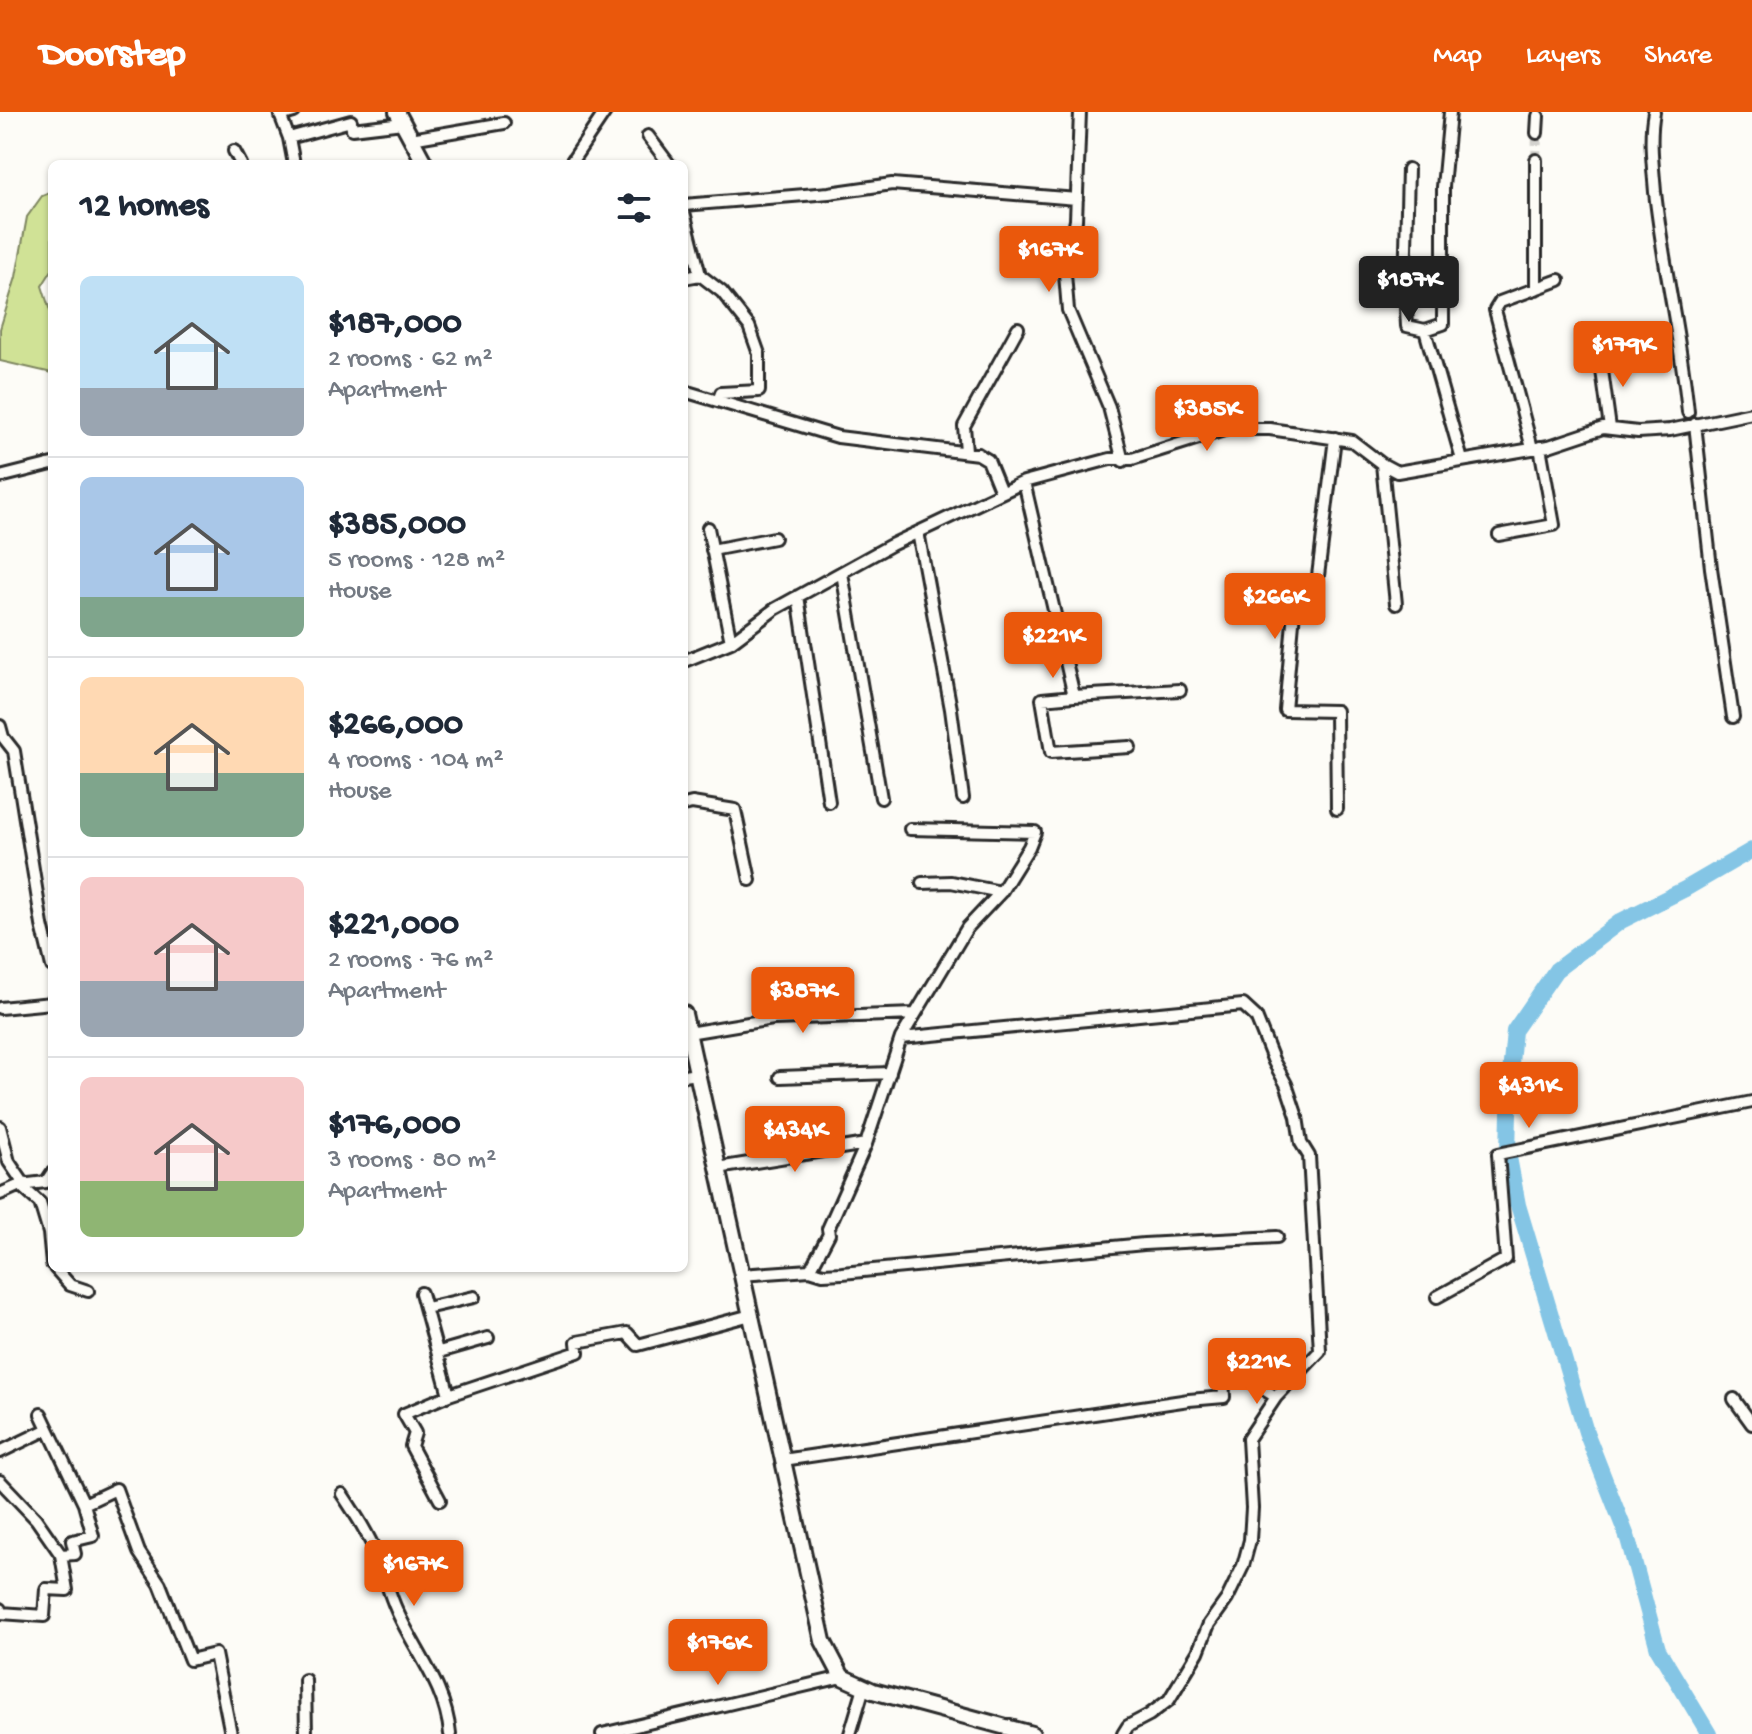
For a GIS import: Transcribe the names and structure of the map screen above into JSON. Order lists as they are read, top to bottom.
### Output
{
  "page": {
    "header": "Doorstep",
    "nav": ["Map", "Layers", "Share"],
    "heading": "12 homes",
    "price": [
      "$167K",
      "$187K",
      "$179K",
      "$385K",
      "$266K",
      "$221K",
      "$387K",
      "$431K",
      "$434K",
      "$221K",
      "$167K",
      "$176K"
    ],
    "list": [
      {
        "name": "$187,000",
        "note": "2 rooms · 62 m² · Apartment"
      },
      {
        "name": "$385,000",
        "note": "5 rooms · 128 m² · House"
      },
      {
        "name": "$266,000",
        "note": "4 rooms · 104 m² · House"
      },
      {
        "name": "$221,000",
        "note": "2 rooms · 76 m² · Apartment"
      },
      {
        "name": "$176,000",
        "note": "3 rooms · 80 m² · Apartment"
      }
    ]
  }
}
